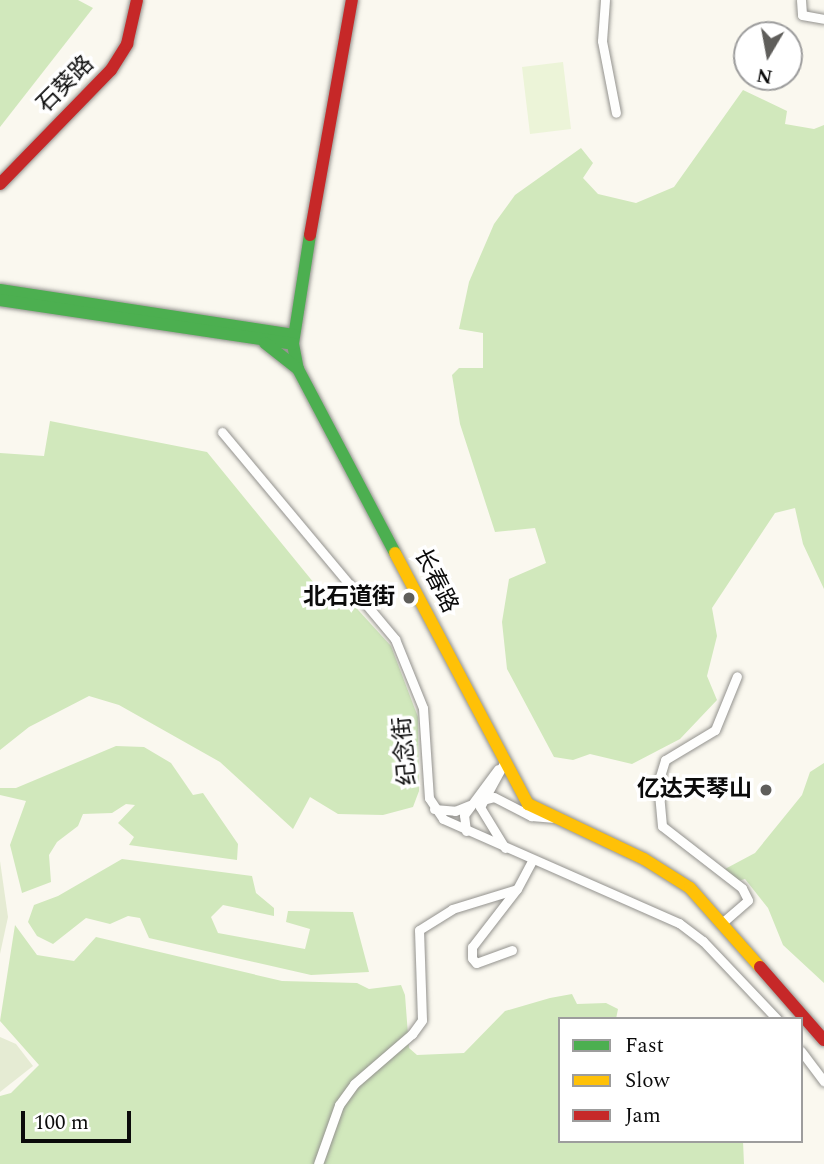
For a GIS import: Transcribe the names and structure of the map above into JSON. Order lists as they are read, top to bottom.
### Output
{
  "streets": {
    "main road": ["石葵路", "长春路"],
    "street": ["纪念街"]
  },
  "places": ["北石道街", "亿达天琴山"],
  "legend": ["Fast", "Slow", "Jam"],
  "scale_bar": "100 m",
  "north": "bottom"
}
